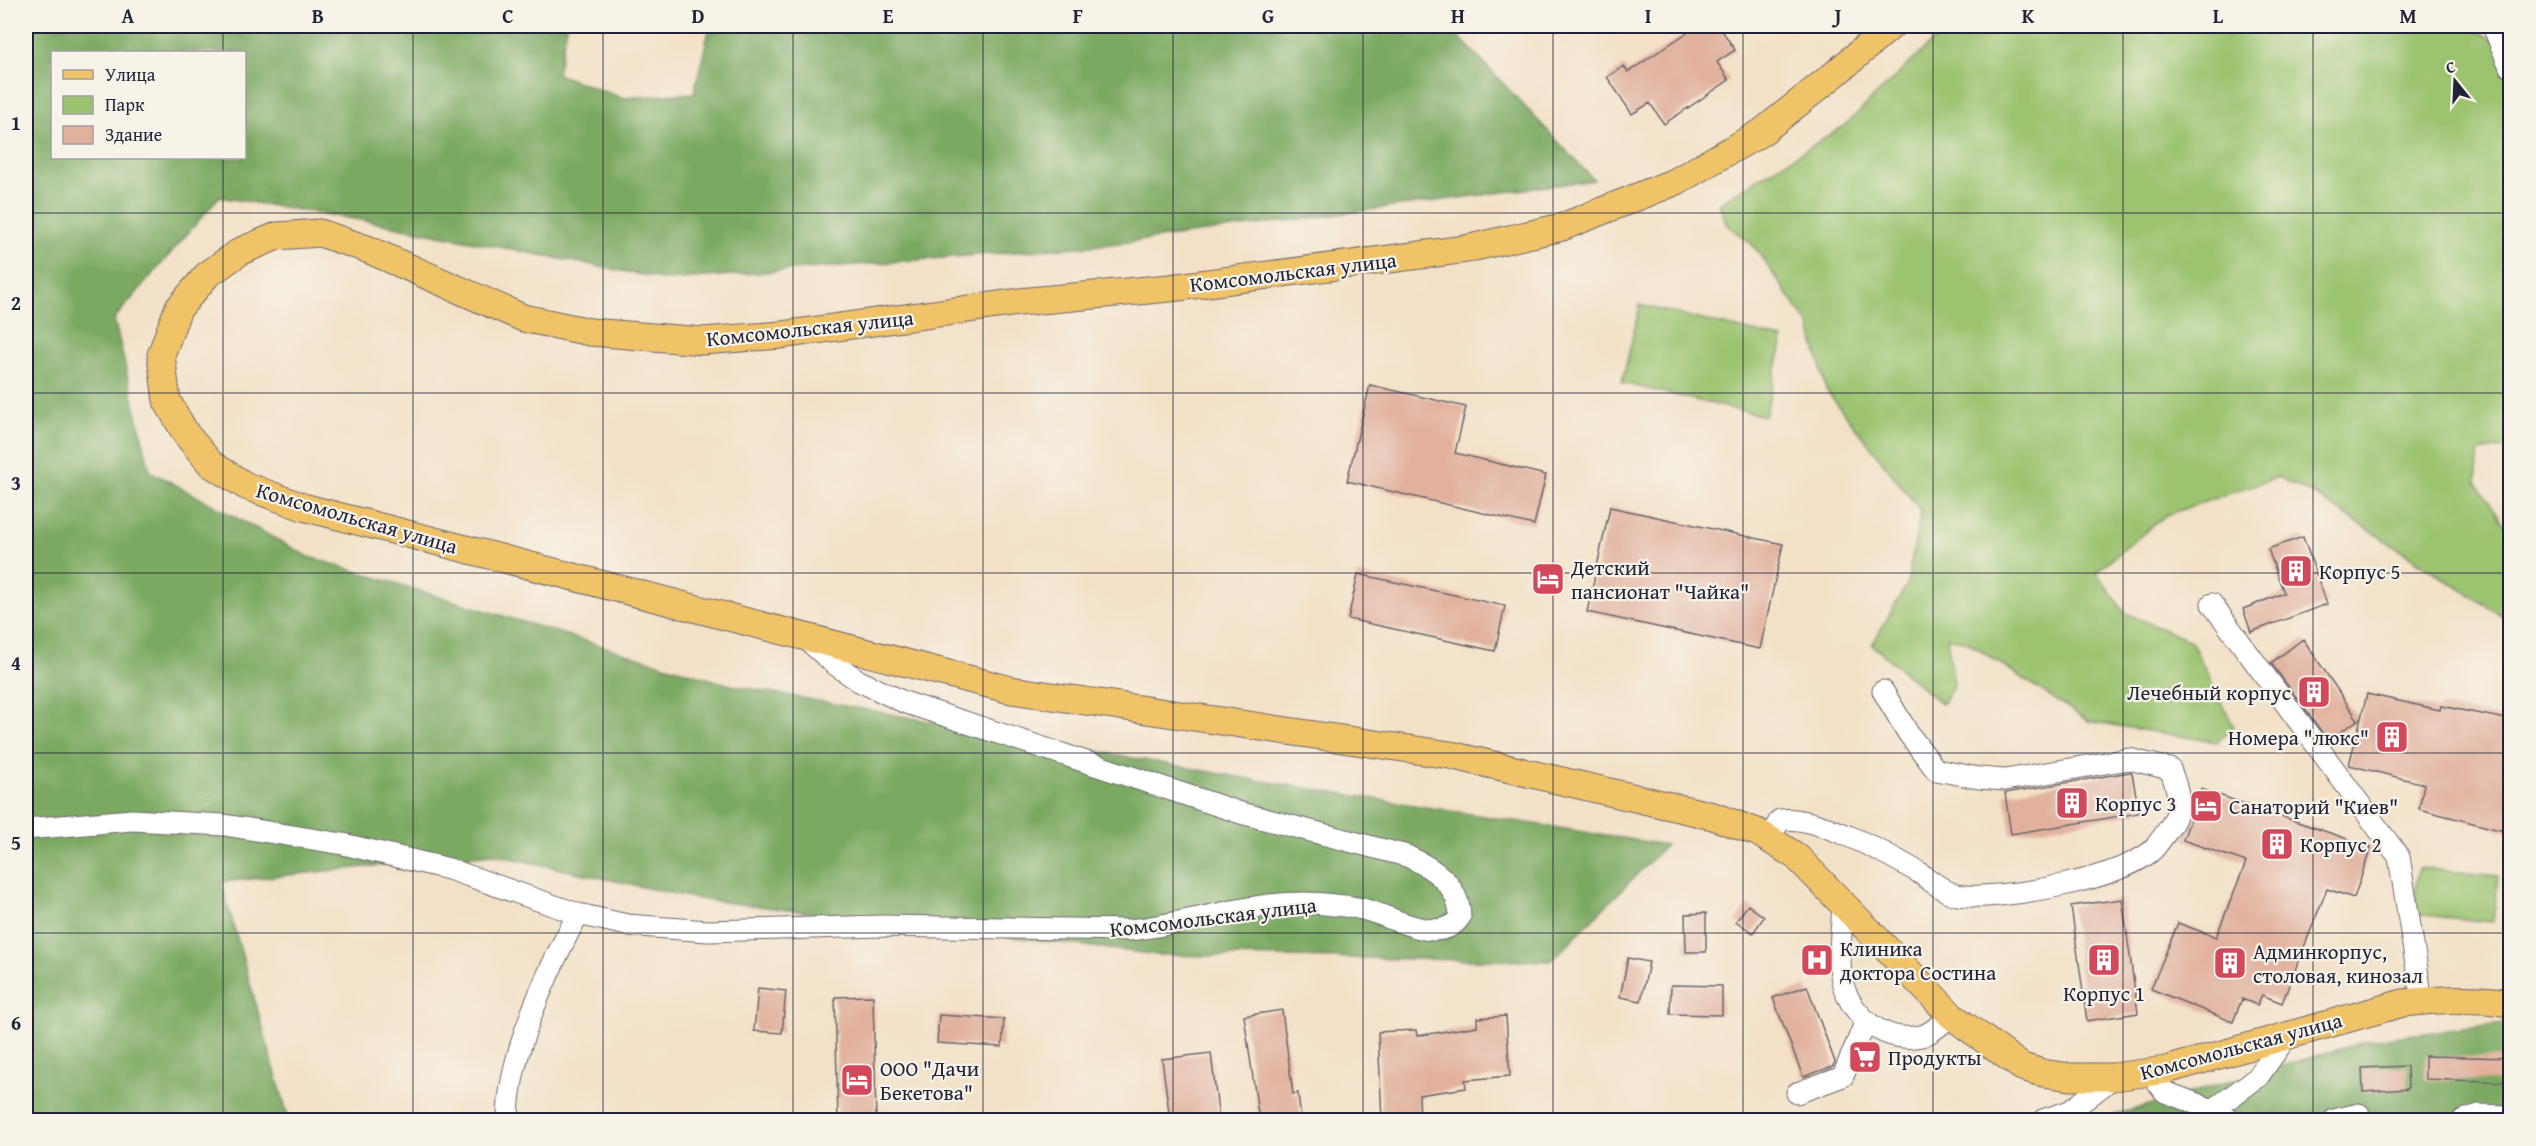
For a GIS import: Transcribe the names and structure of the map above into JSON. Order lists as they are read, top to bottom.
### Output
{
  "streets": {
    "main road": ["Комсомольская улица"]
  },
  "places": {
    "building": [
      "Корпус 5",
      "Лечебный корпус",
      "Номера \"люкс\"",
      "Корпус 3",
      "Корпус 2",
      "Корпус 1",
      "Админкорпус, столовая, кинозал"
    ],
    "hotel": ["Детский пансионат \"Чайка\"", "Санаторий \"Киев\"", "ООО \"Дачи Бекетова\""],
    "hospital": ["Клиника доктора Состина"],
    "supermarket": ["Продукты"]
  },
  "legend": ["Улица", "Парк", "Здание"],
  "north": "top",
  "grid": {
    "columns": [
      "A",
      "B",
      "C",
      "D",
      "E",
      "F",
      "G",
      "H",
      "I",
      "J",
      "K",
      "L",
      "M"
    ],
    "rows": [
      "1",
      "2",
      "3",
      "4",
      "5",
      "6"
    ]
  }
}
